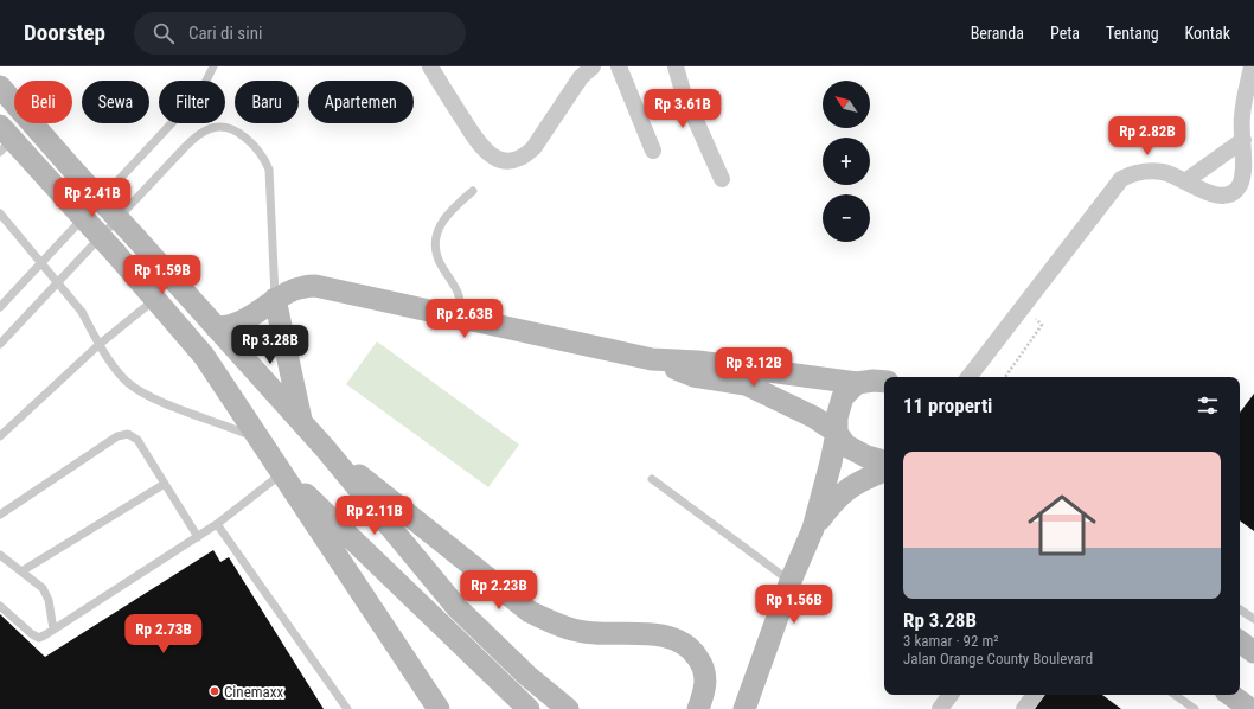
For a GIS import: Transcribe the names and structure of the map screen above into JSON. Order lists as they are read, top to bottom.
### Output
{
  "places": ["Cinemaxx"],
  "north": "top left",
  "page": {
    "header": "Doorstep",
    "search": "Cari di sini",
    "nav": [
      "Beranda",
      "Peta",
      "Tentang",
      "Kontak"
    ],
    "map_buttons": ["+", "−"],
    "chip": [
      "Beli",
      "Sewa",
      "Filter",
      "Baru",
      "Apartemen"
    ],
    "price": [
      "Rp 3.61B",
      "Rp 2.82B",
      "Rp 2.41B",
      "Rp 1.59B",
      "Rp 2.63B",
      "Rp 3.28B",
      "Rp 3.12B",
      "Rp 2.11B",
      "Rp 2.23B",
      "Rp 1.56B",
      "Rp 2.73B"
    ],
    "heading": "11 properti",
    "list": [
      {
        "name": "Rp 3.28B",
        "note": "3 kamar · 92 m² · Jalan Orange County Boulevard"
      }
    ]
  }
}
